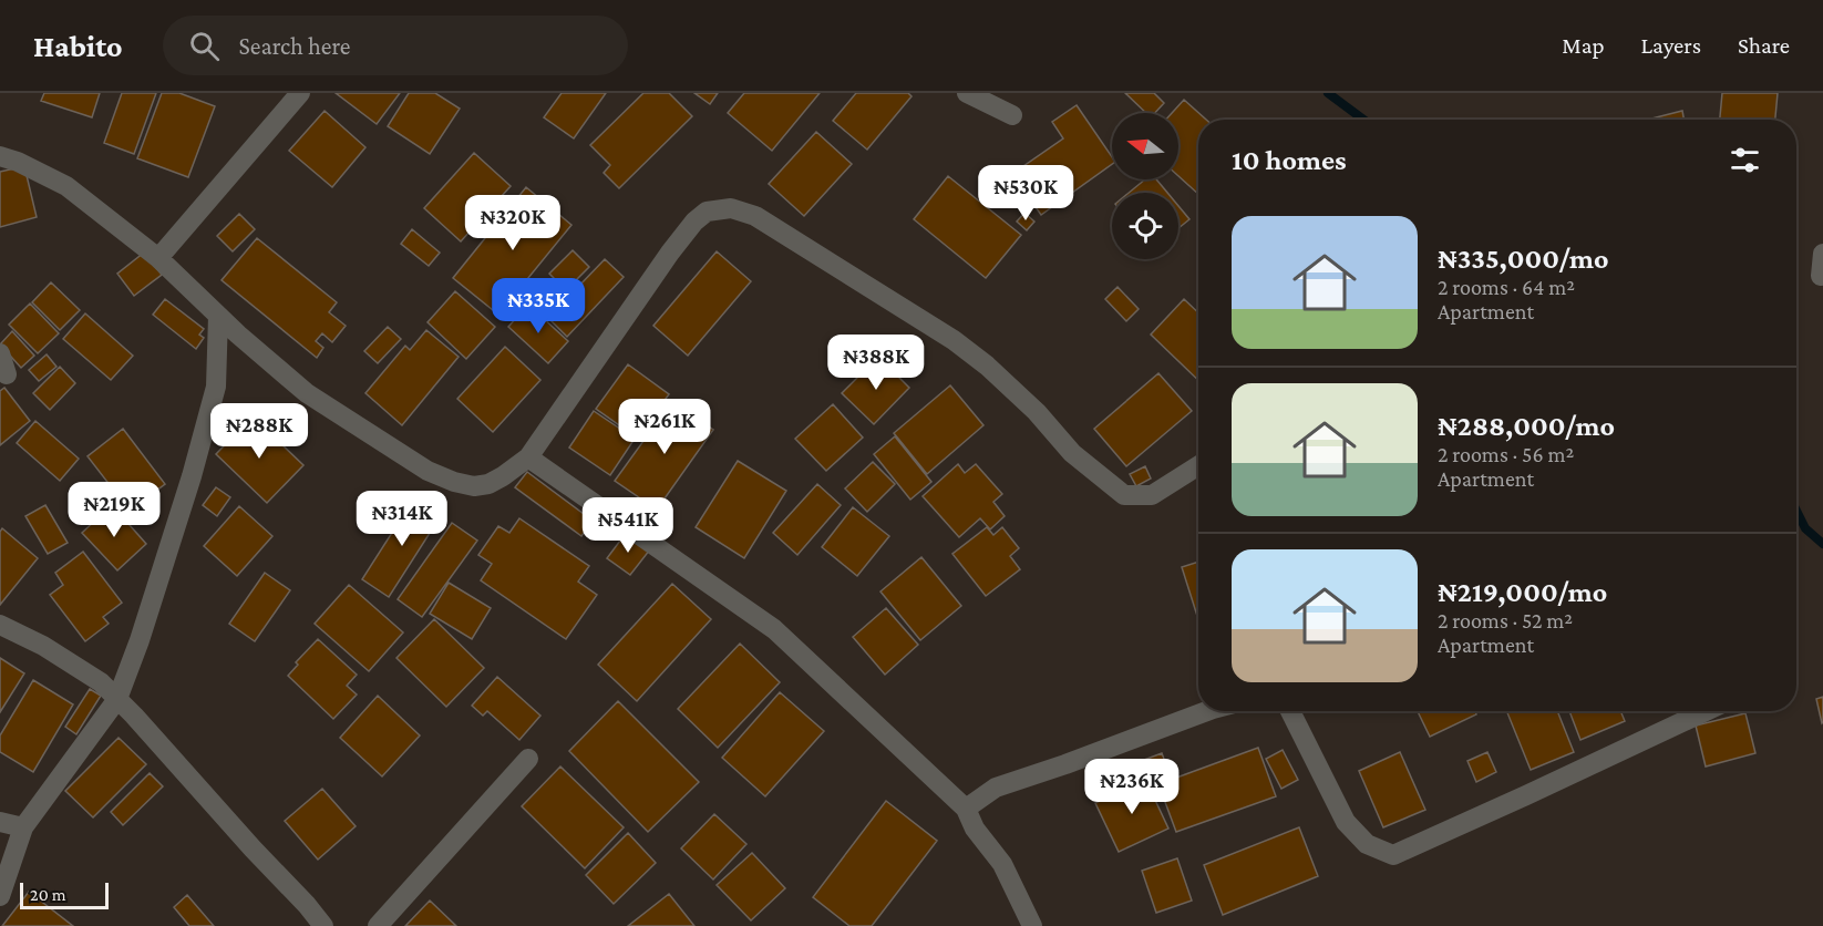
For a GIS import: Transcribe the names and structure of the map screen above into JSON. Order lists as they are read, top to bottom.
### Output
{
  "scale_bar": "20 m",
  "north": "left",
  "page": {
    "header": "Habito",
    "search": "Search here",
    "nav": ["Map", "Layers", "Share"],
    "heading": "10 homes",
    "price": [
      "₦530K",
      "₦320K",
      "₦335K",
      "₦388K",
      "₦261K",
      "₦288K",
      "₦219K",
      "₦314K",
      "₦541K",
      "₦236K"
    ],
    "list": [
      {
        "name": "₦335,000/mo",
        "note": "2 rooms · 64 m² · Apartment"
      },
      {
        "name": "₦288,000/mo",
        "note": "2 rooms · 56 m² · Apartment"
      },
      {
        "name": "₦219,000/mo",
        "note": "2 rooms · 52 m² · Apartment"
      }
    ],
    "scale": "20 m"
  }
}
